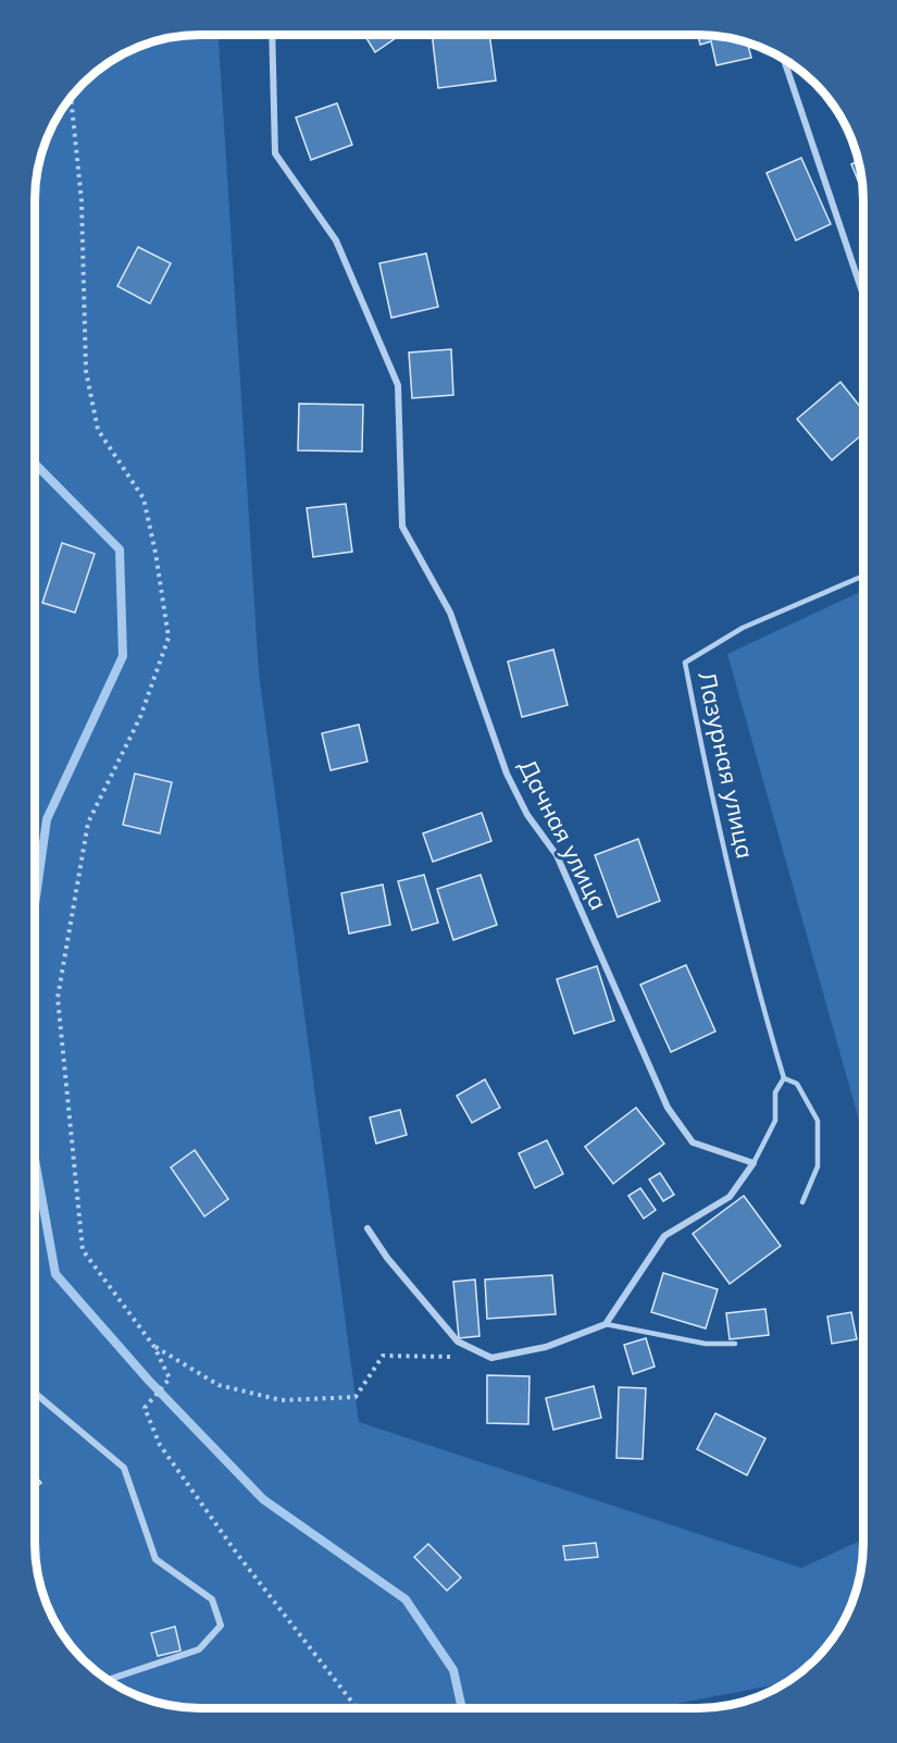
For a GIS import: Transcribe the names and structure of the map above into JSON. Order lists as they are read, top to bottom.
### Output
{
  "streets": {
    "street": ["Дачная улица"],
    "lane": ["Лазурная улица"]
  }
}
